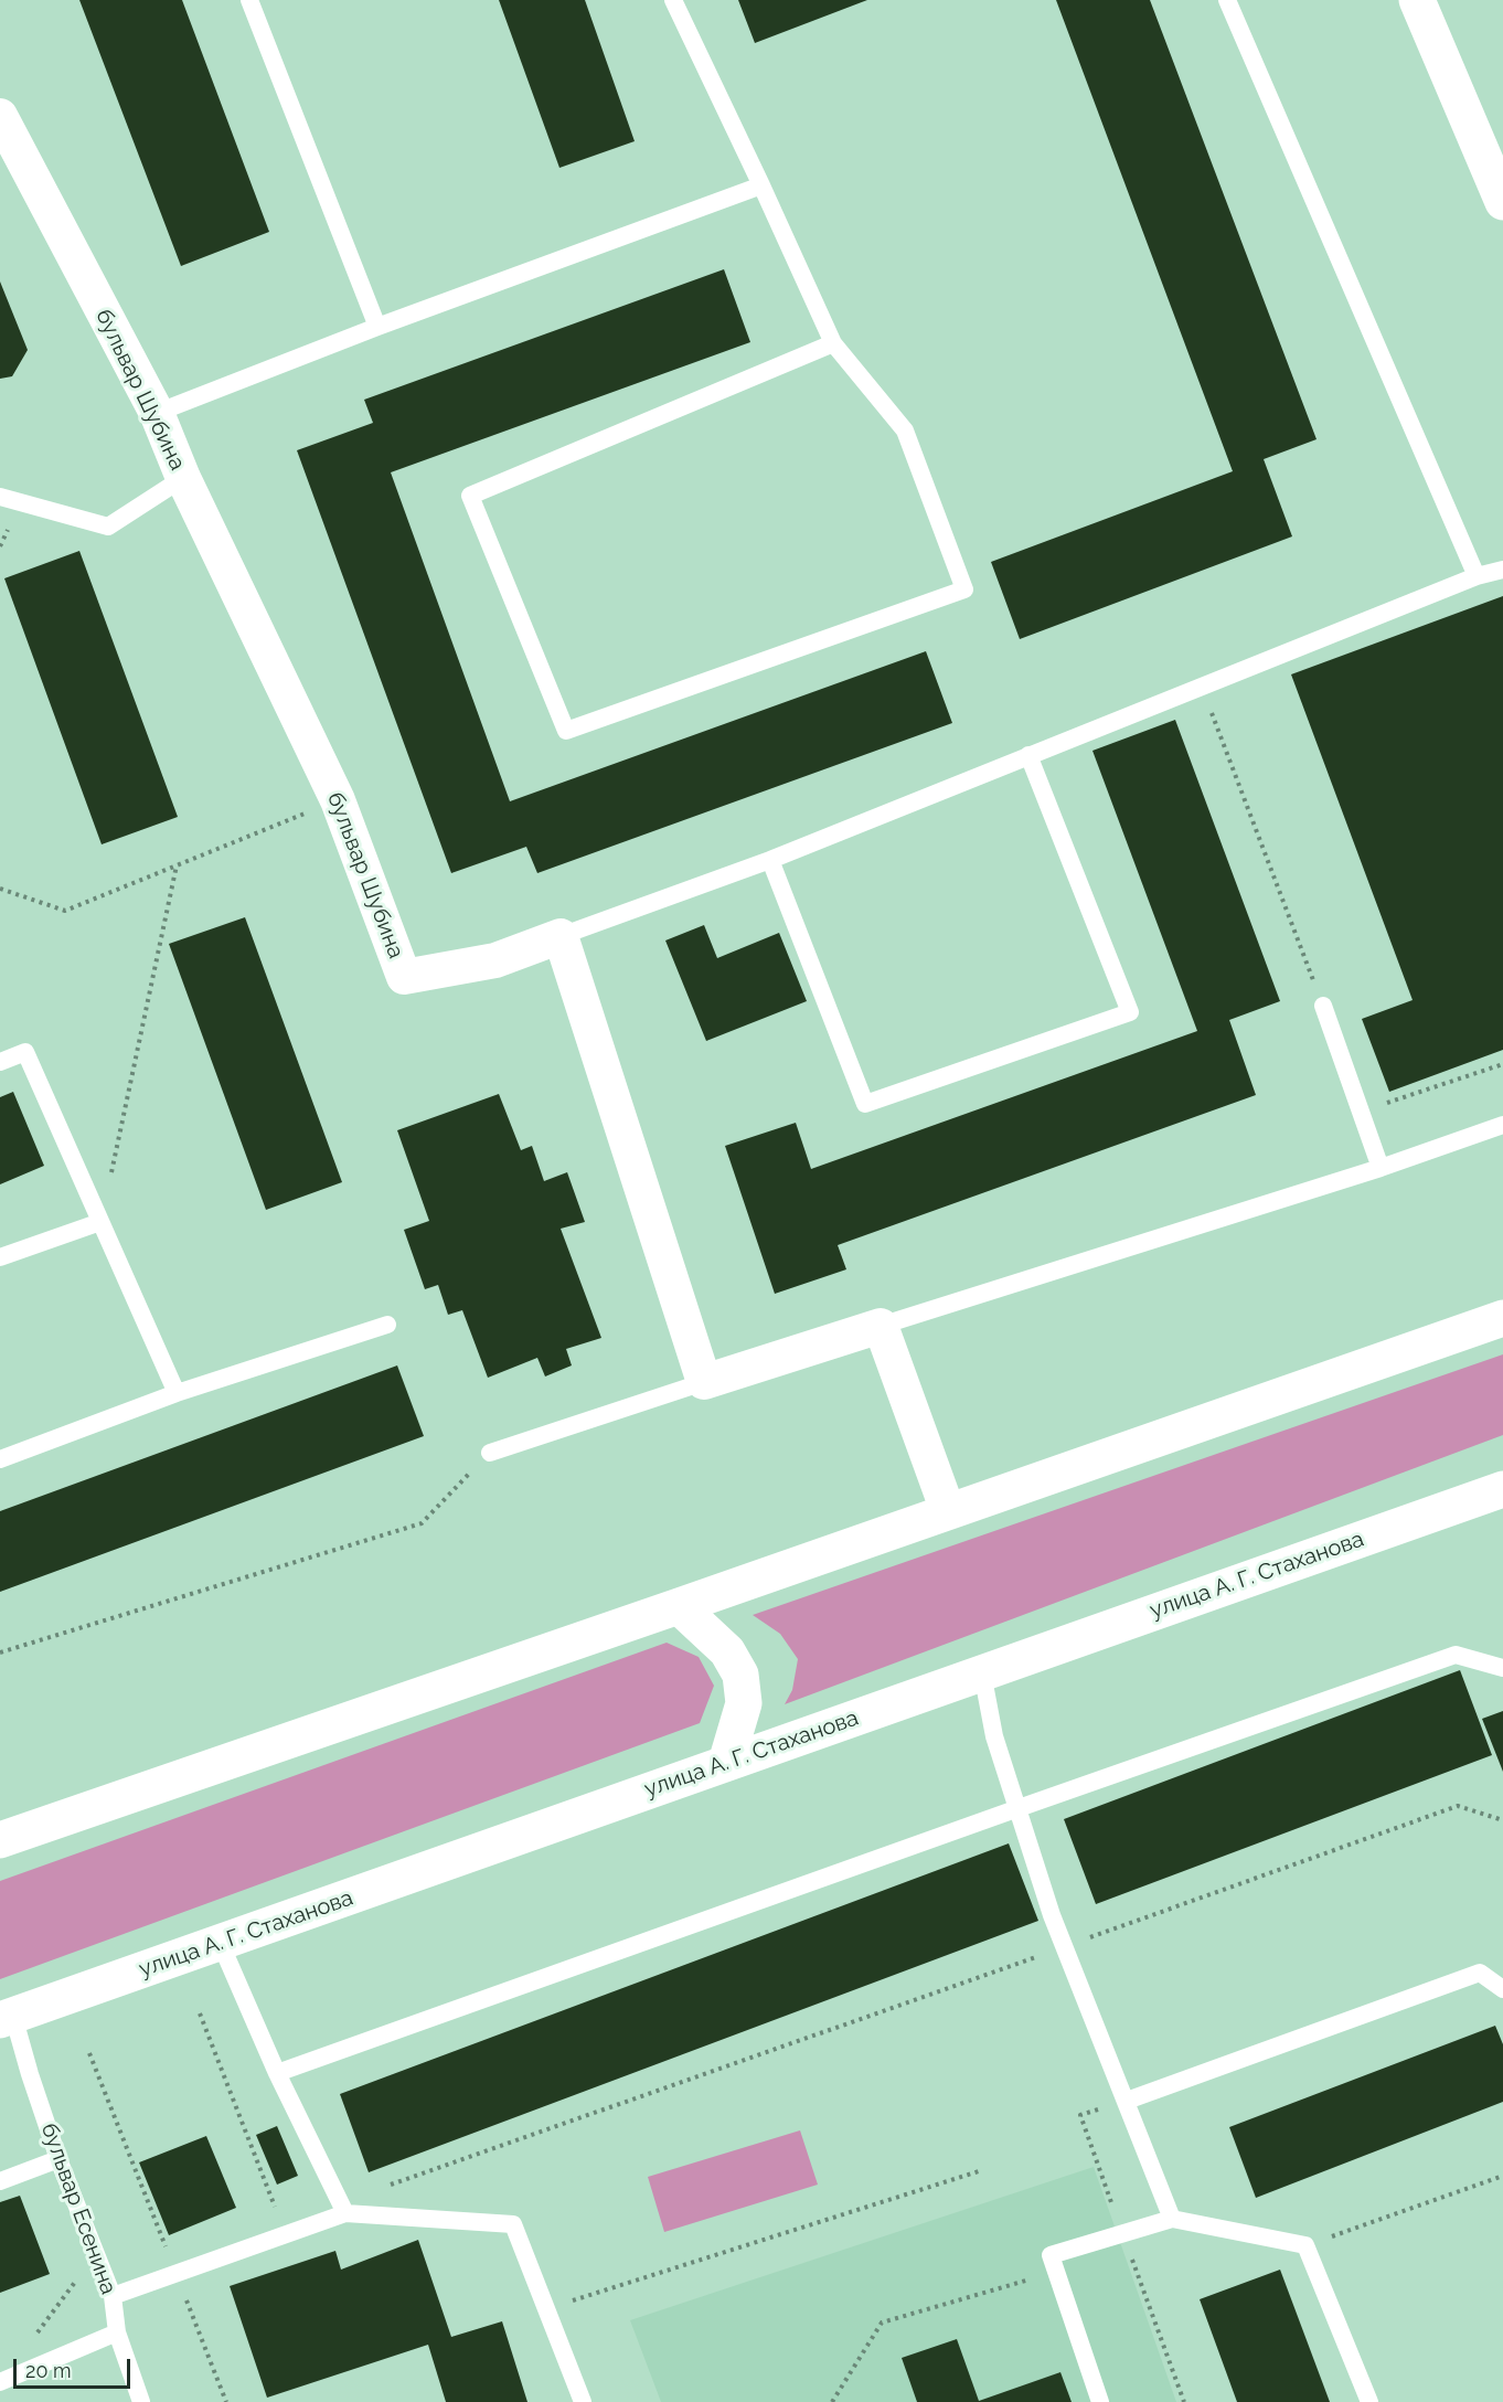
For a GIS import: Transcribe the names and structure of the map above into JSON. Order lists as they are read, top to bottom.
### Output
{
  "streets": {
    "main road": ["улица А. Г. Стаханова"],
    "street": ["бульвар Шубина"],
    "lane": ["бульвар Есенина"]
  },
  "crossings": [
    ["улица А. Г. Стаханова", "бульвар Есенина"]
  ],
  "scale_bar": "20 m"
}
